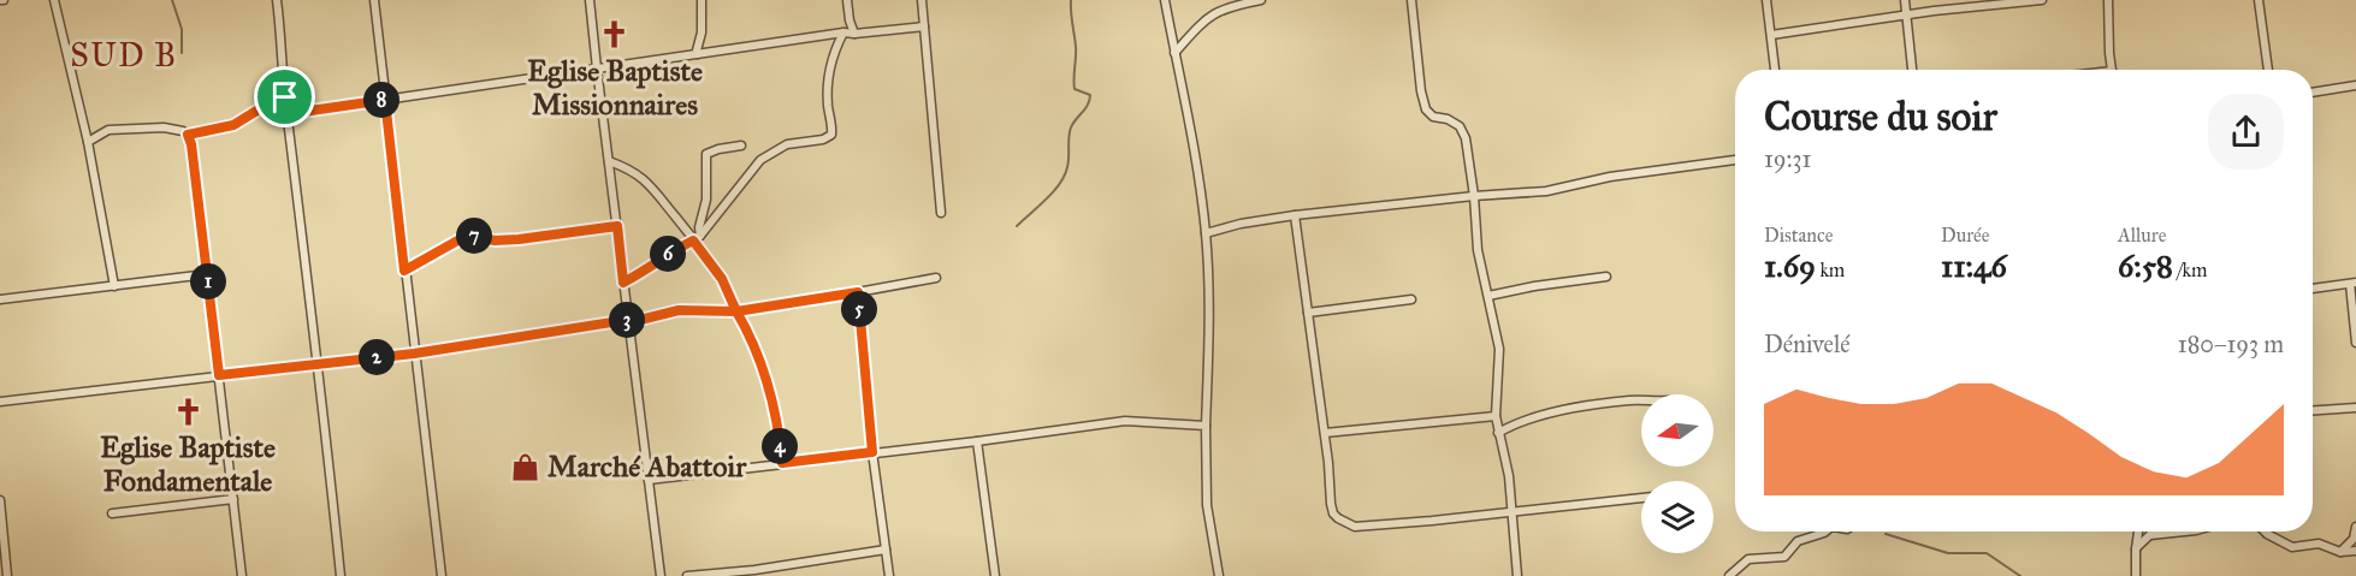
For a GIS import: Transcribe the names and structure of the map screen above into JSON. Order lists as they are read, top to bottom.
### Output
{
  "districts": ["SUD B"],
  "places": {
    "church": ["Eglise Baptiste Missionnaires", "Eglise Baptiste Fondamentale"],
    "shop": ["Marché Abattoir"]
  },
  "north": "left",
  "page": {
    "heading": ["Course du soir", "19:31"],
    "pins": [
      "8",
      "7",
      "6",
      "1",
      "5",
      "3",
      "2",
      "4"
    ],
    "stats": [
      ["Distance", "1.69 km"],
      ["Durée", "11:46"],
      ["Allure", "6:58 /km"]
    ],
    "chart": ["Dénivelé", "180–193 m"]
  }
}
